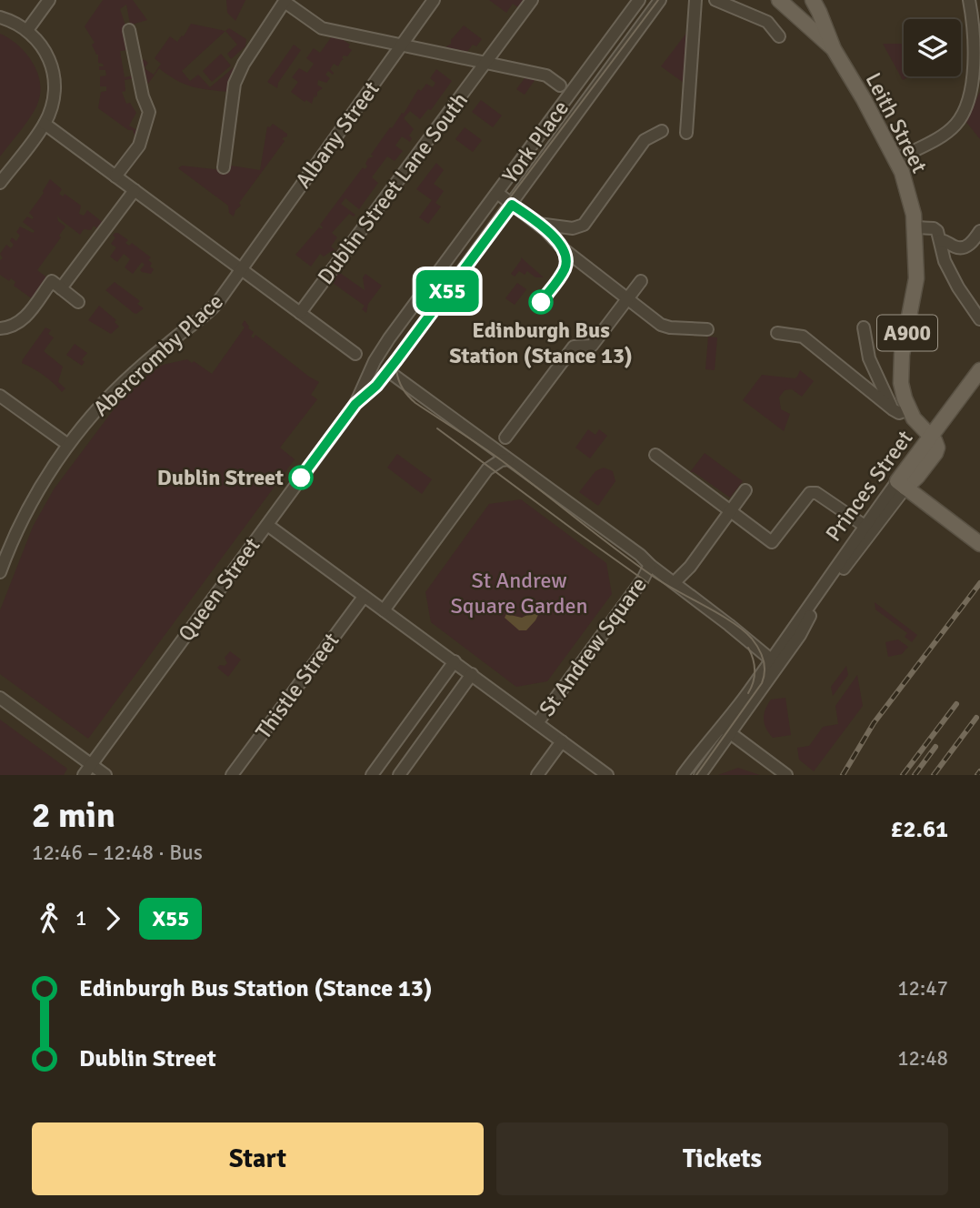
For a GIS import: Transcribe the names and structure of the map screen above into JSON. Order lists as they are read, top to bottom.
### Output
{
  "streets": {
    "main road": ["Leith Street", "A900", "Princes Street"],
    "street": [
      "Albany Street",
      "York Place",
      "Dublin Street Lane South",
      "Abercromby Place",
      "Queen Street",
      "St Andrew Square",
      "Thistle Street"
    ]
  },
  "crossings": [
    ["Leith Street", "A900"],
    ["Leith Street", "Princes Street"],
    ["Albany Street", "Abercromby Place"],
    ["York Place", "Queen Street"],
    ["York Place", "St Andrew Square"],
    ["A900", "Princes Street"],
    ["Queen Street", "St Andrew Square"],
    ["St Andrew Square", "Thistle Street"]
  ],
  "parks": ["St Andrew Square Garden"],
  "places": ["Edinburgh Bus Station (Stance 13)", "Dublin Street"],
  "lines": ["bus line X55"],
  "page": {
    "on_map": "X55",
    "heading": ["2 min", "12:46 – 12:48 · Bus", "£2.61"],
    "legs": ["1", "X55"],
    "list": [
      {
        "name": "Edinburgh Bus Station (Stance 13)",
        "value": "12:47"
      },
      {
        "name": "Dublin Street",
        "value": "12:48"
      }
    ],
    "buttons": ["Start", "Tickets"]
  }
}
